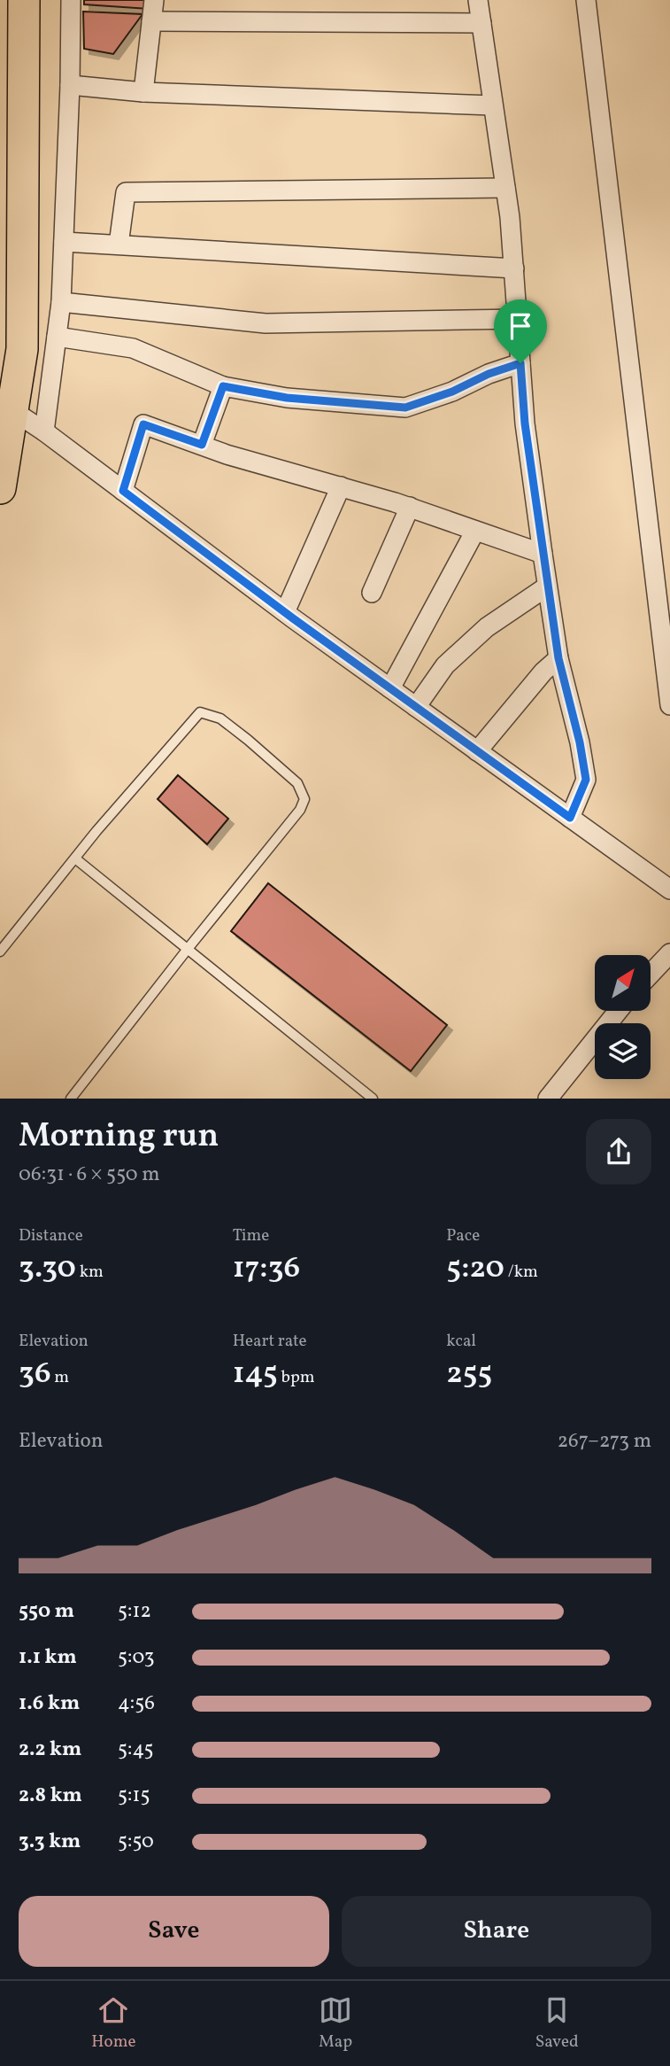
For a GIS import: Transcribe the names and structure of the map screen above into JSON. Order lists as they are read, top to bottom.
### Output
{
  "north": "top right",
  "page": {
    "heading": ["Morning run", "06:31 · 6 × 550 m"],
    "stats": [
      ["Distance", "3.30 km"],
      ["Time", "17:36"],
      ["Pace", "5:20 /km"],
      ["Elevation", "36 m"],
      ["Heart rate", "145 bpm"],
      ["kcal", "255"]
    ],
    "chart": ["Elevation", "267–273 m"],
    "list": [
      {
        "name": "550 m",
        "note": "5:12"
      },
      {
        "name": "1.1 km",
        "note": "5:03"
      },
      {
        "name": "1.6 km",
        "note": "4:56"
      },
      {
        "name": "2.2 km",
        "note": "5:45"
      },
      {
        "name": "2.8 km",
        "note": "5:15"
      },
      {
        "name": "3.3 km",
        "note": "5:50"
      }
    ],
    "buttons": ["Save", "Share"],
    "tabs": ["Home", "Map", "Saved"]
  }
}
